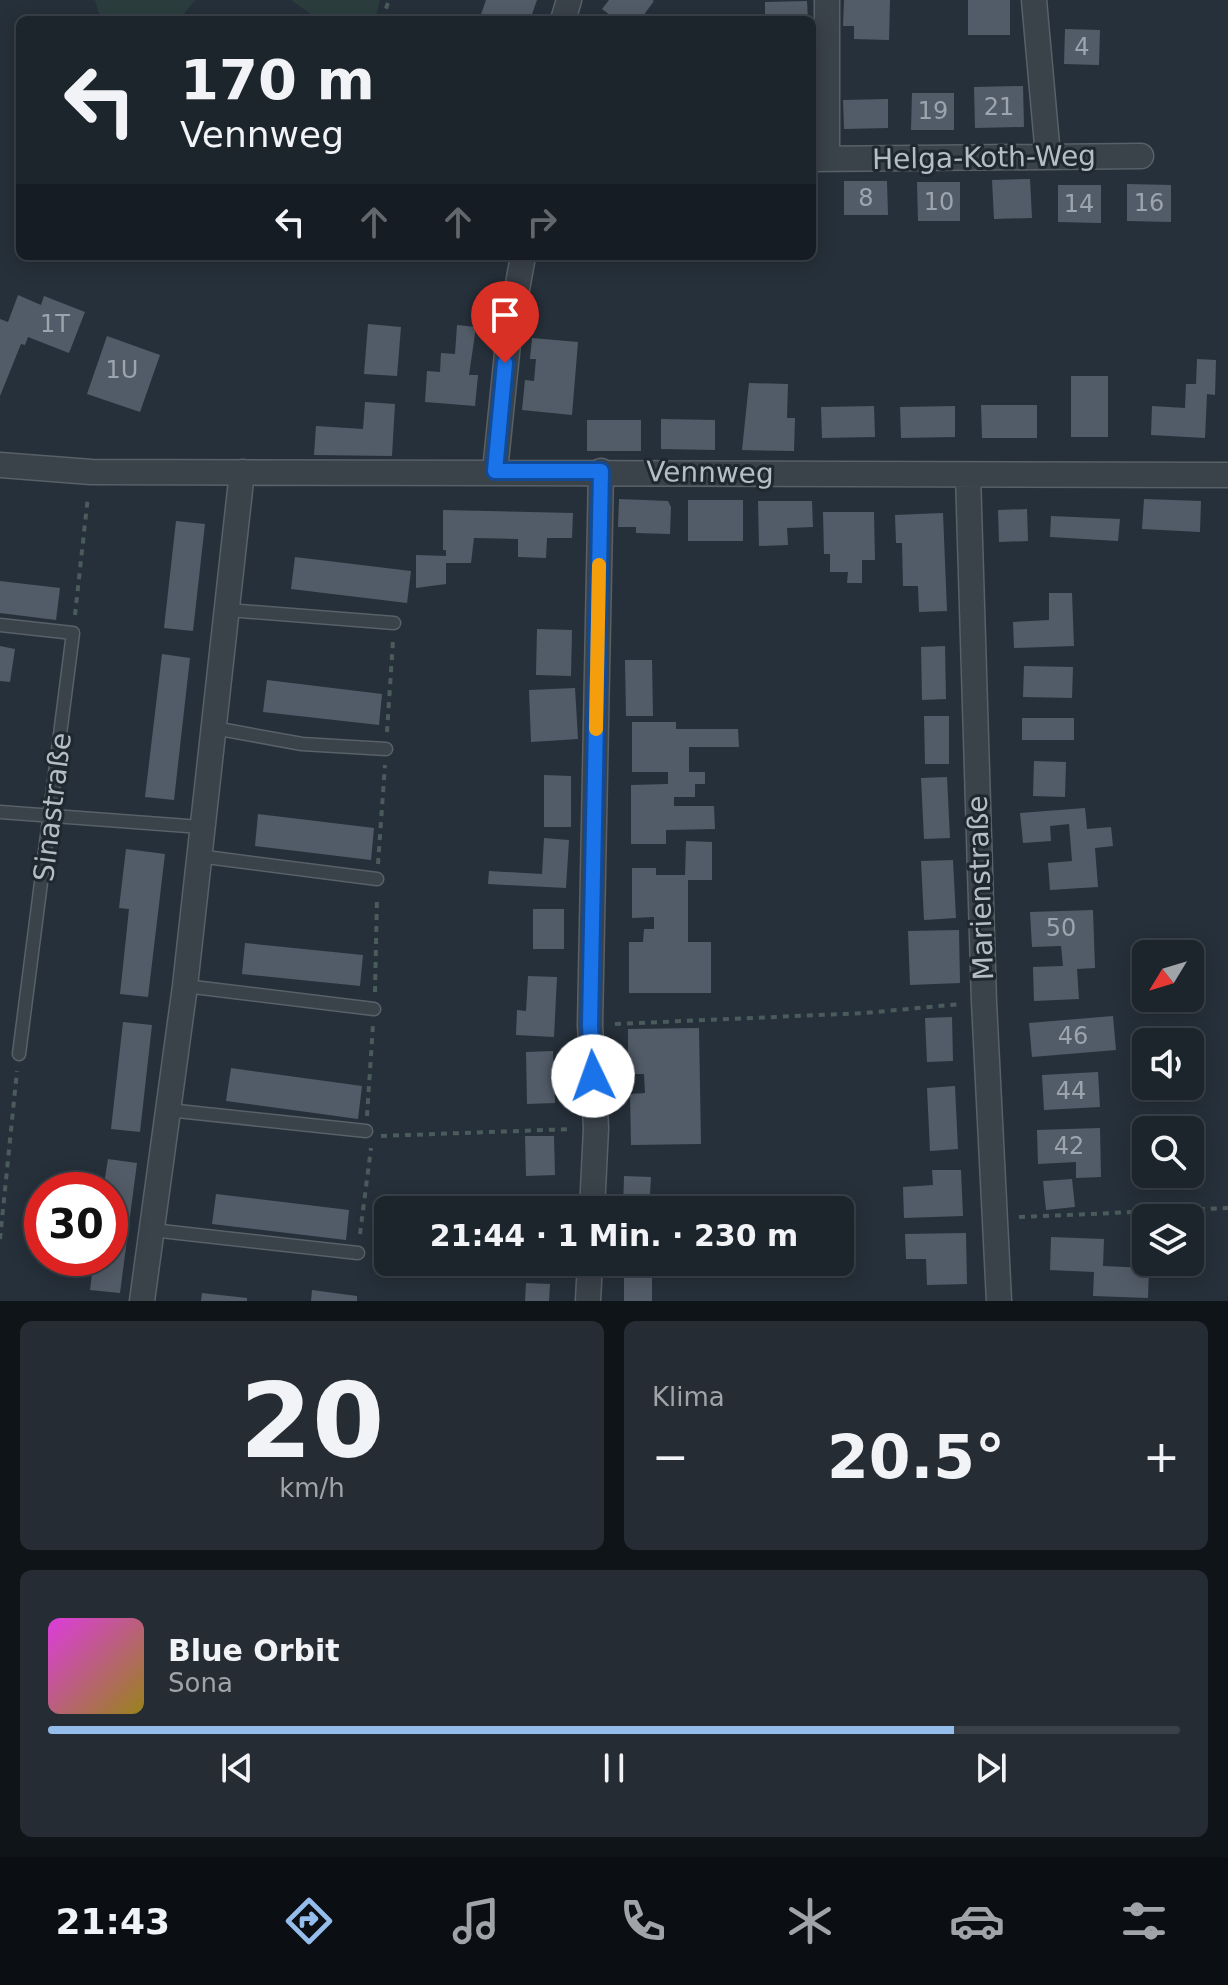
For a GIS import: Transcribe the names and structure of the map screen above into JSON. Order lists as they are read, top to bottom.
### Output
{
  "streets": {
    "street": ["Helga-Koth-Weg", "Vennweg", "Marienstraße"],
    "lane": ["Sinastraße"]
  },
  "crossings": [
    ["Vennweg", "Marienstraße"]
  ],
  "house_numbers": [
    "4",
    "21",
    "19",
    "8",
    "10",
    "16",
    "14",
    "1T",
    "1U",
    "50",
    "46",
    "44",
    "42"
  ],
  "north": "bottom left",
  "page": {
    "turn": ["170 m", "Vennweg"],
    "limit": "30",
    "trip": "21:44 · 1 Min. · 230 m",
    "tile": [
      ["20", "km/h"],
      "Klima"
    ],
    "heat": ["−", "20.5°", "+"],
    "song": ["Blue Orbit", "Sona"],
    "tabs": "21:43"
  }
}
